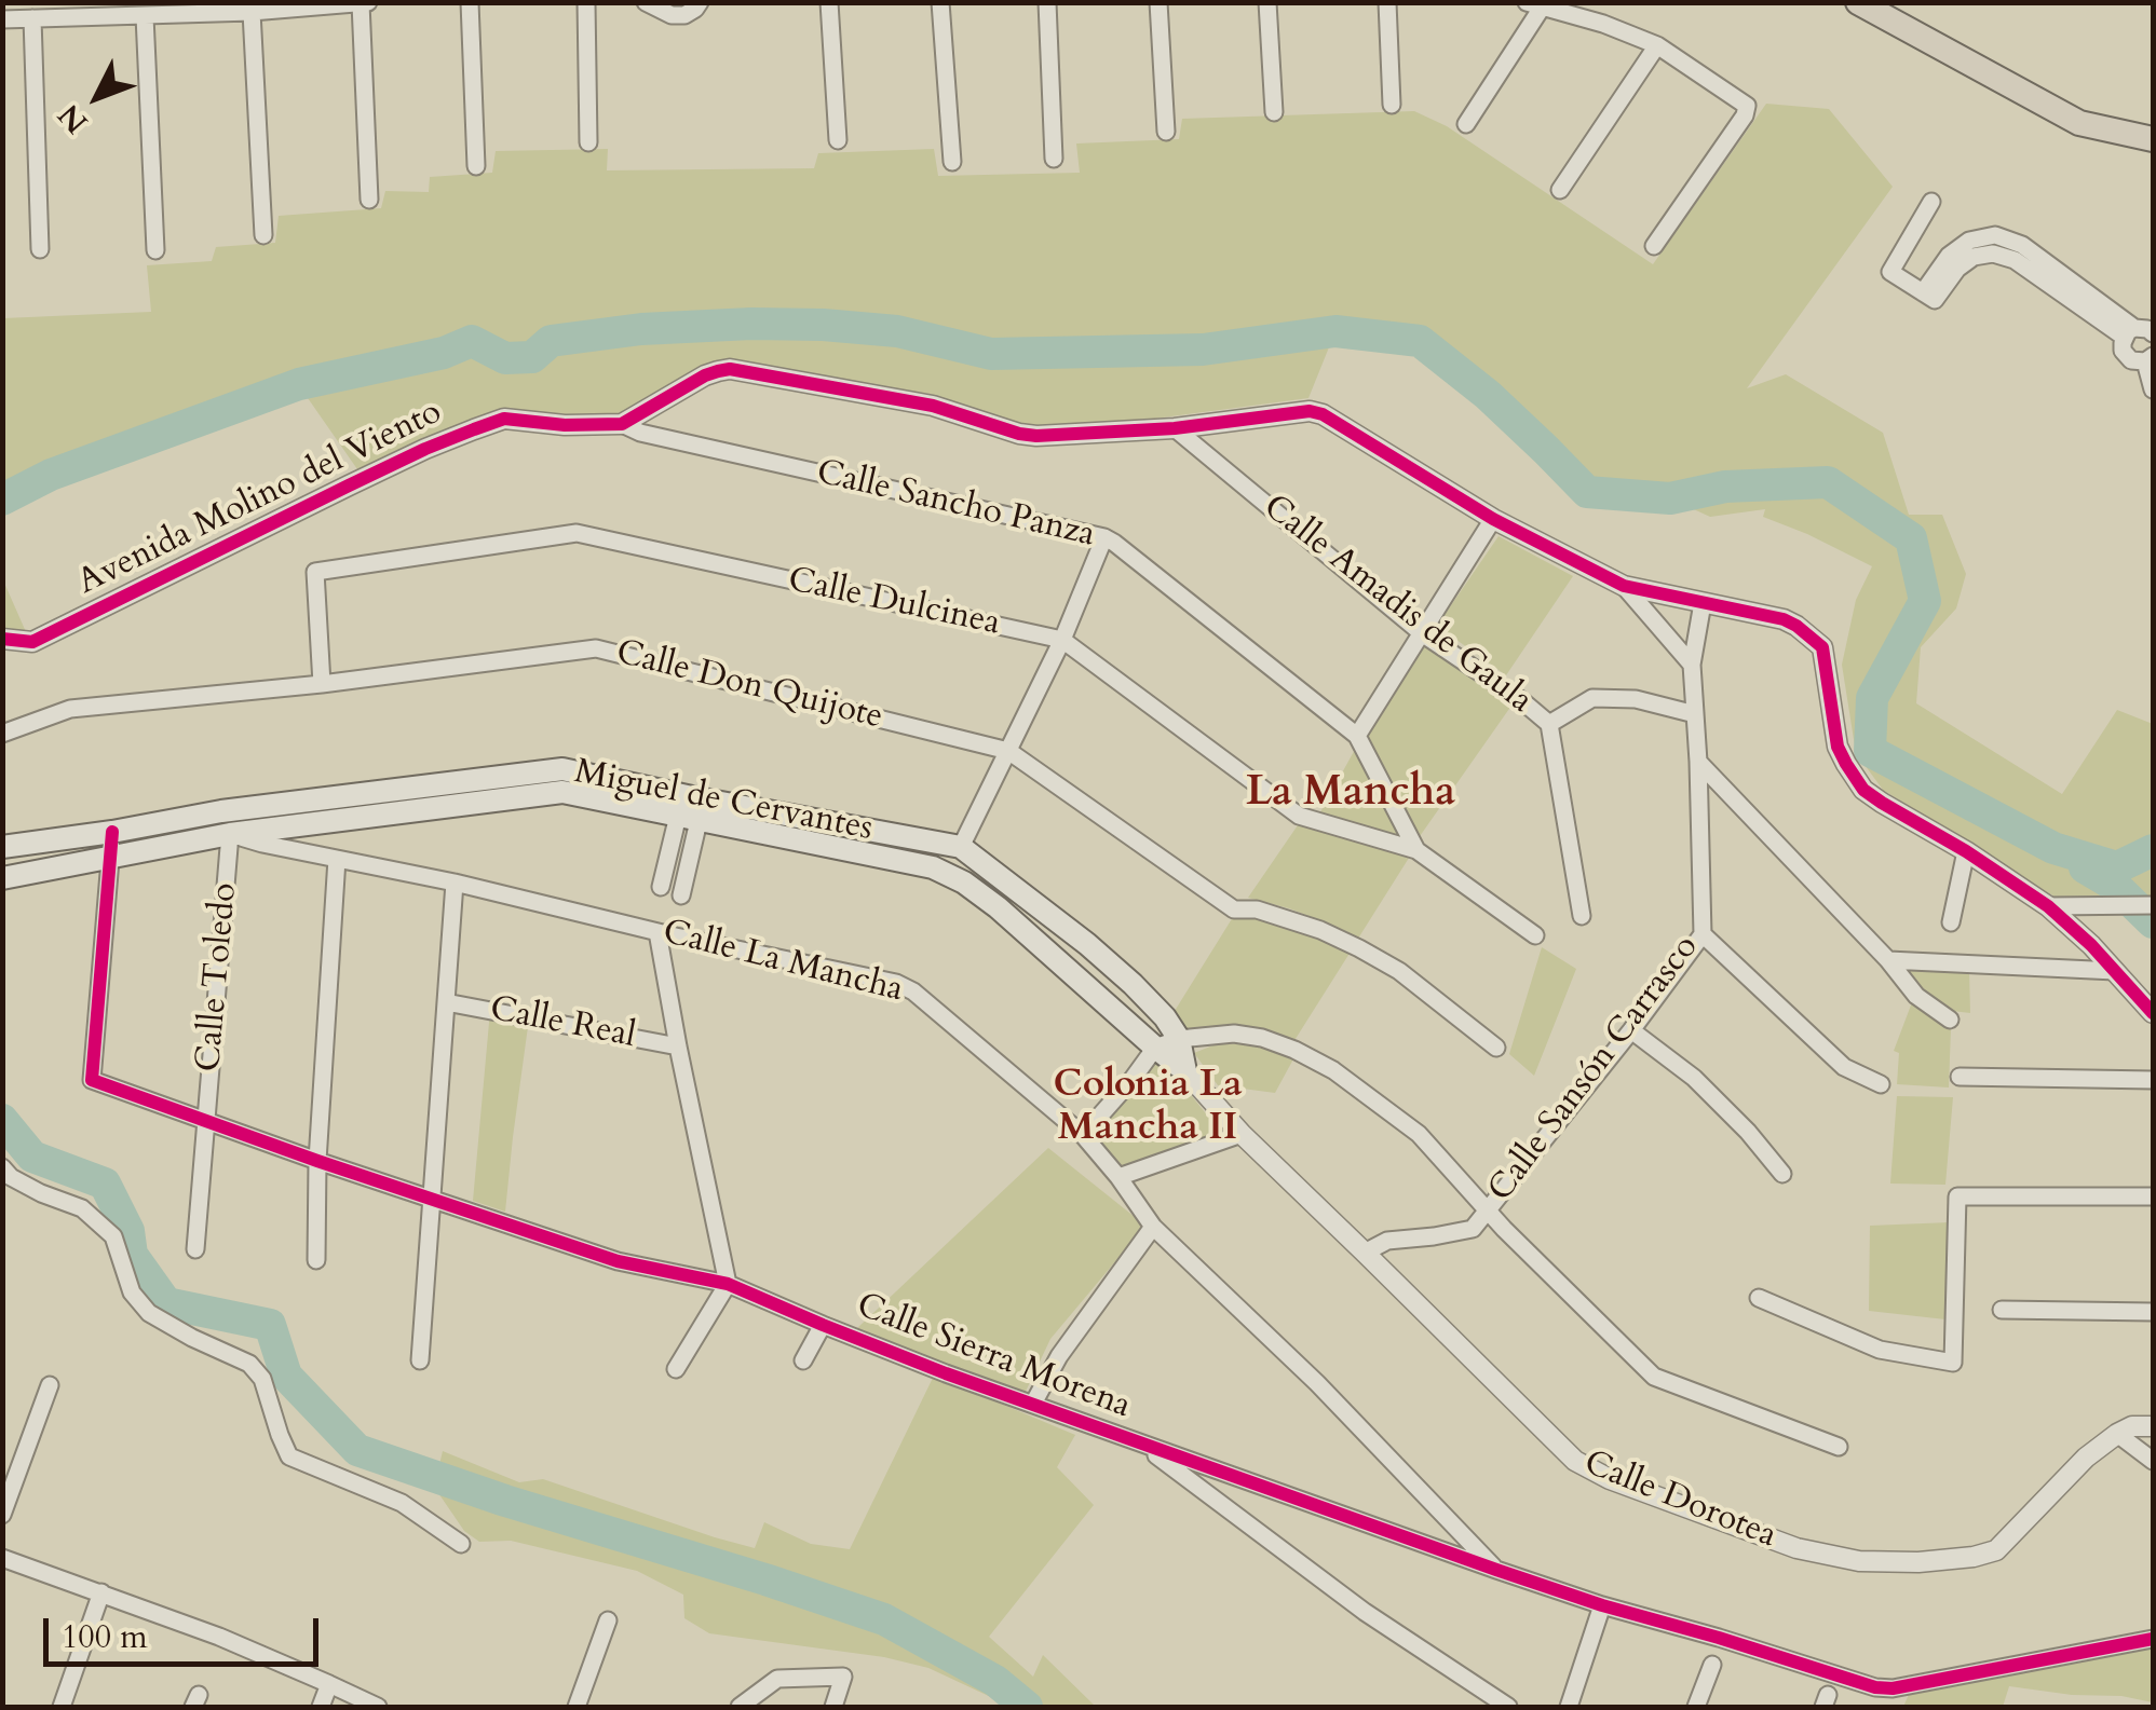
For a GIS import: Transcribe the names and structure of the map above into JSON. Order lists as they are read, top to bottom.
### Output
{
  "streets": {
    "main road": ["Miguel de Cervantes", "Calle Dorotea"],
    "street": [
      "Avenida Molino del Viento",
      "Calle Sancho Panza",
      "Calle Dulcinea",
      "Calle Amadis de Gaula",
      "Calle Don Quijote",
      "Calle La Mancha",
      "Calle Toledo",
      "Calle Real",
      "Calle Sansón Carrasco",
      "Calle Sierra Morena"
    ]
  },
  "crossings": [
    ["Avenida Molino del Viento", "Calle Sancho Panza"],
    ["Calle Dulcinea", "Calle Don Quijote"],
    ["Calle Amadis de Gaula", "Calle Sansón Carrasco"],
    ["Calle La Mancha", "Calle Toledo"],
    ["Calle La Mancha", "Calle Sierra Morena"],
    ["Calle La Mancha", "Calle Dorotea"],
    ["Calle Toledo", "Calle Sierra Morena"],
    ["Calle Toledo", "Calle Dorotea"],
    ["Calle Sansón Carrasco", "Calle Dorotea"],
    ["Calle Sierra Morena", "Calle Dorotea"]
  ],
  "districts": ["La Mancha", "Colonia La Mancha II"],
  "scale_bar": "100 m",
  "north": "bottom left"
}
